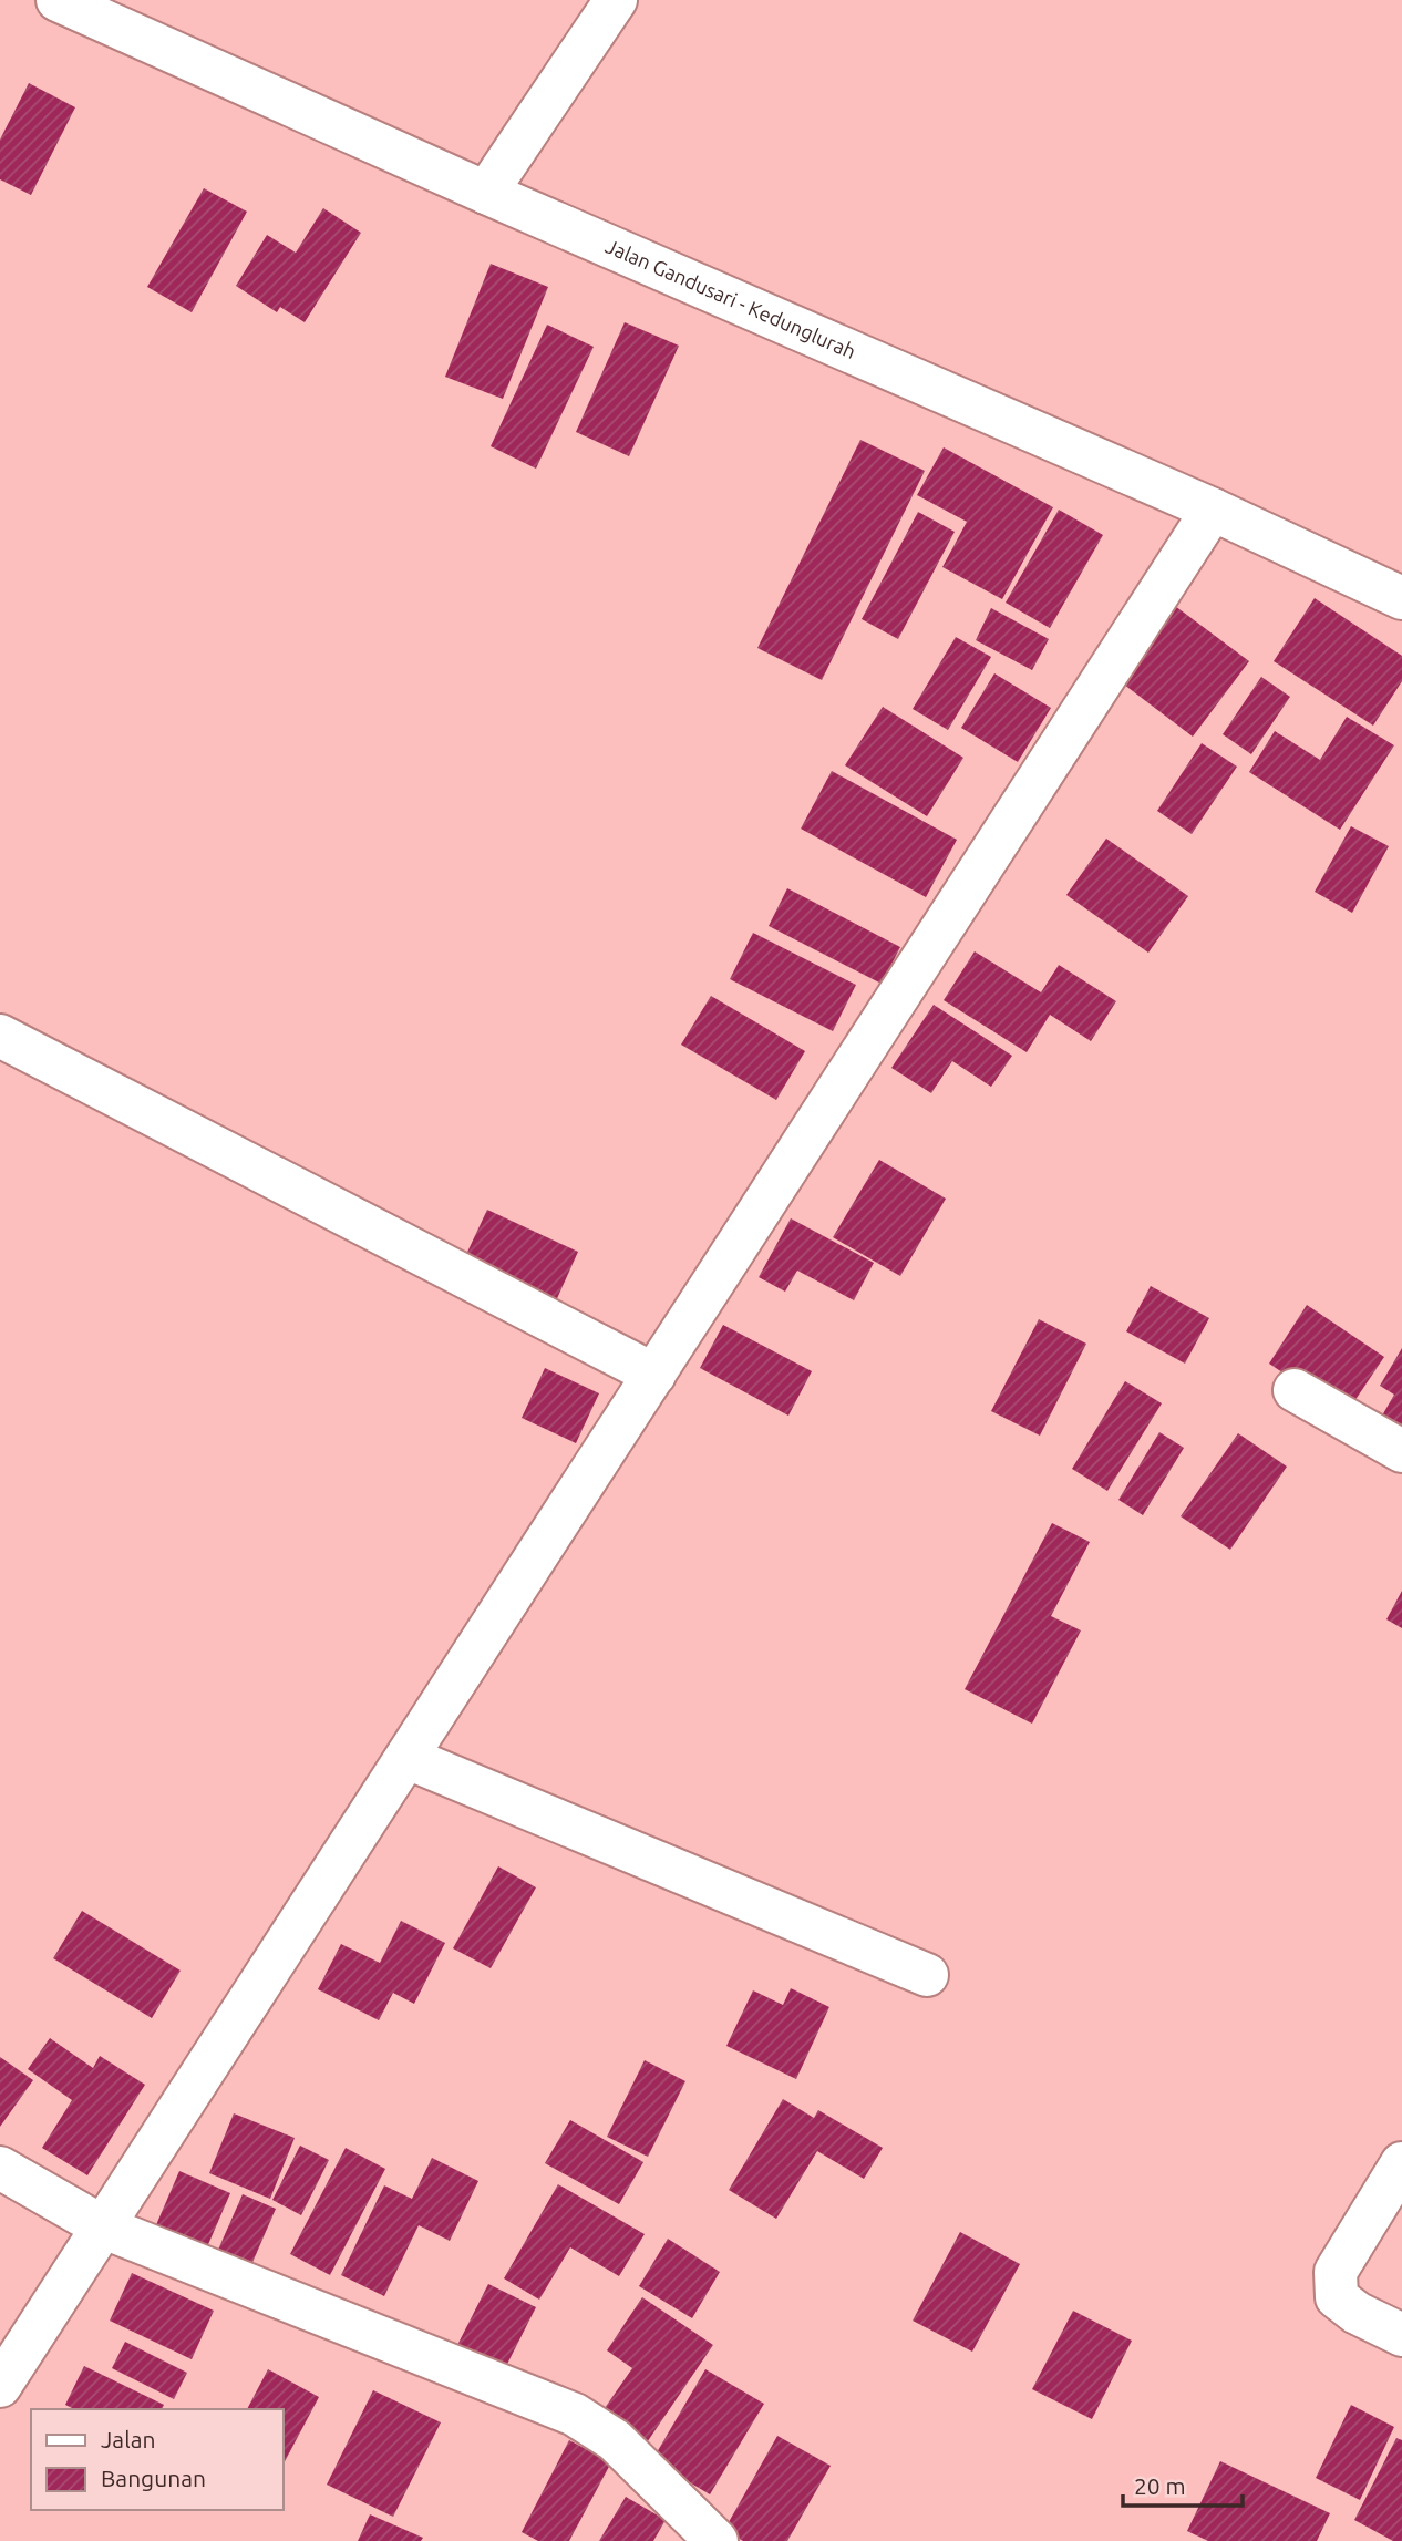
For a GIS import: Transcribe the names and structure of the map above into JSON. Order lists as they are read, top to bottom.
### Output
{
  "streets": {
    "street": ["Jalan Gandusari - Kedunglurah"]
  },
  "legend": ["Jalan", "Bangunan"],
  "scale_bar": "20 m"
}
